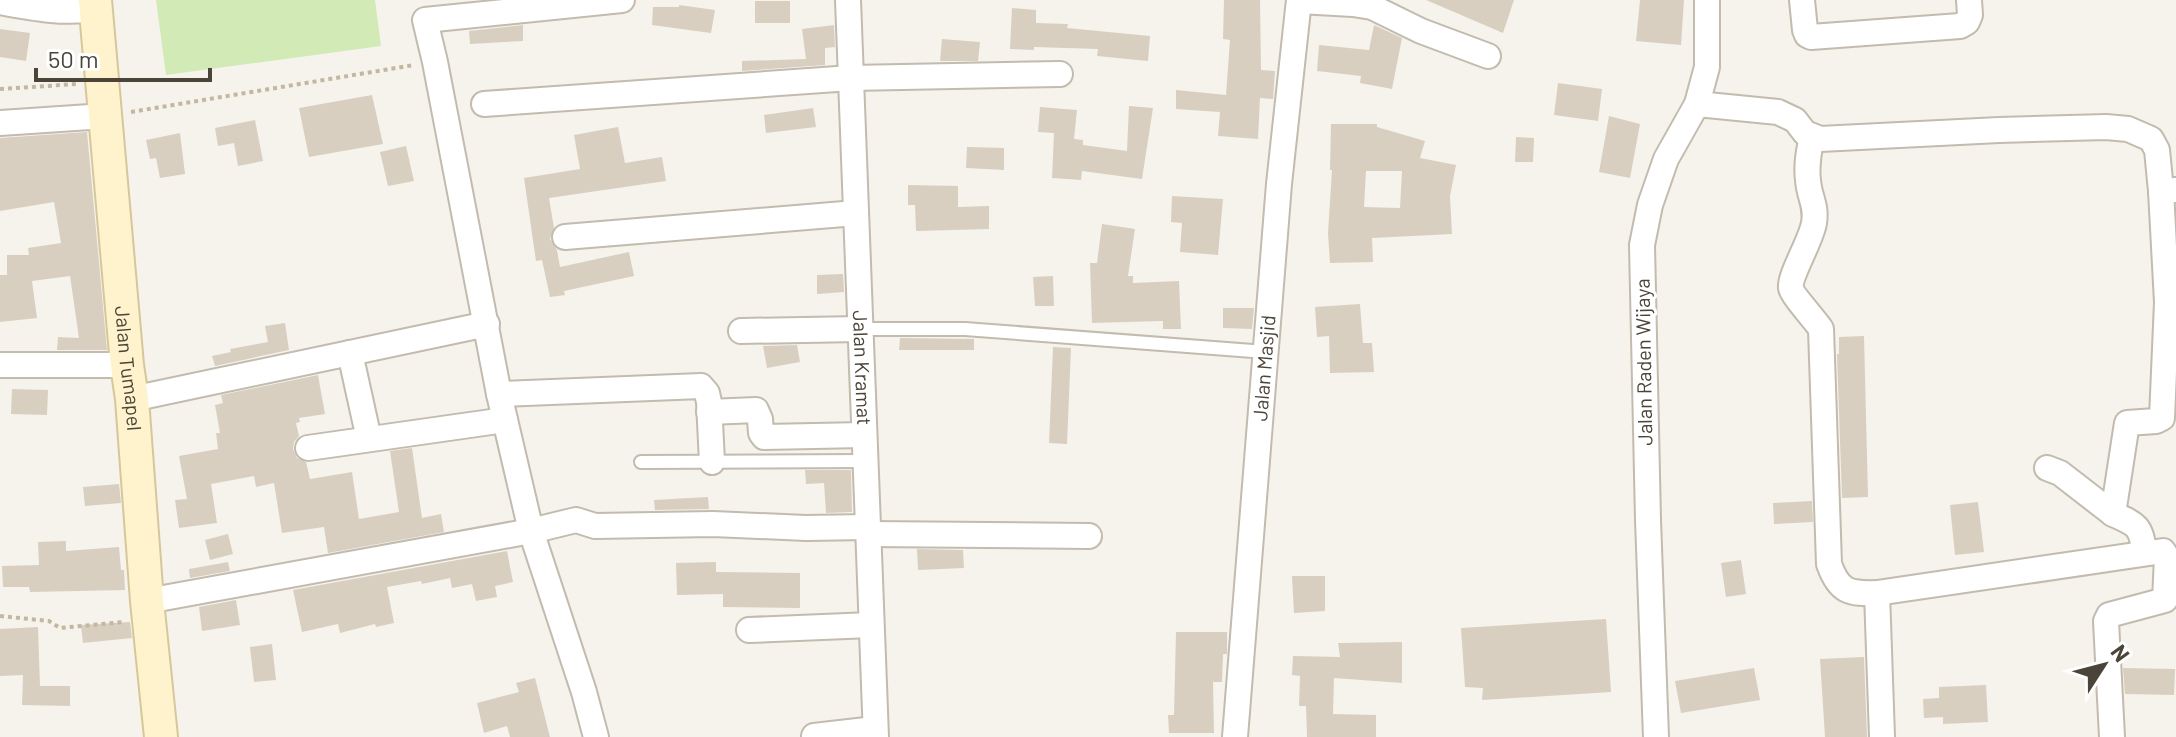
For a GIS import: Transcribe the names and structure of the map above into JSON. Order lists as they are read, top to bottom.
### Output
{
  "streets": {
    "street": [
      "Jalan Raden Wijaya",
      "Jalan Masjid",
      "Jalan Tumapel",
      "Jalan Kramat"
    ]
  },
  "scale_bar": "50 m",
  "north": "top right"
}
